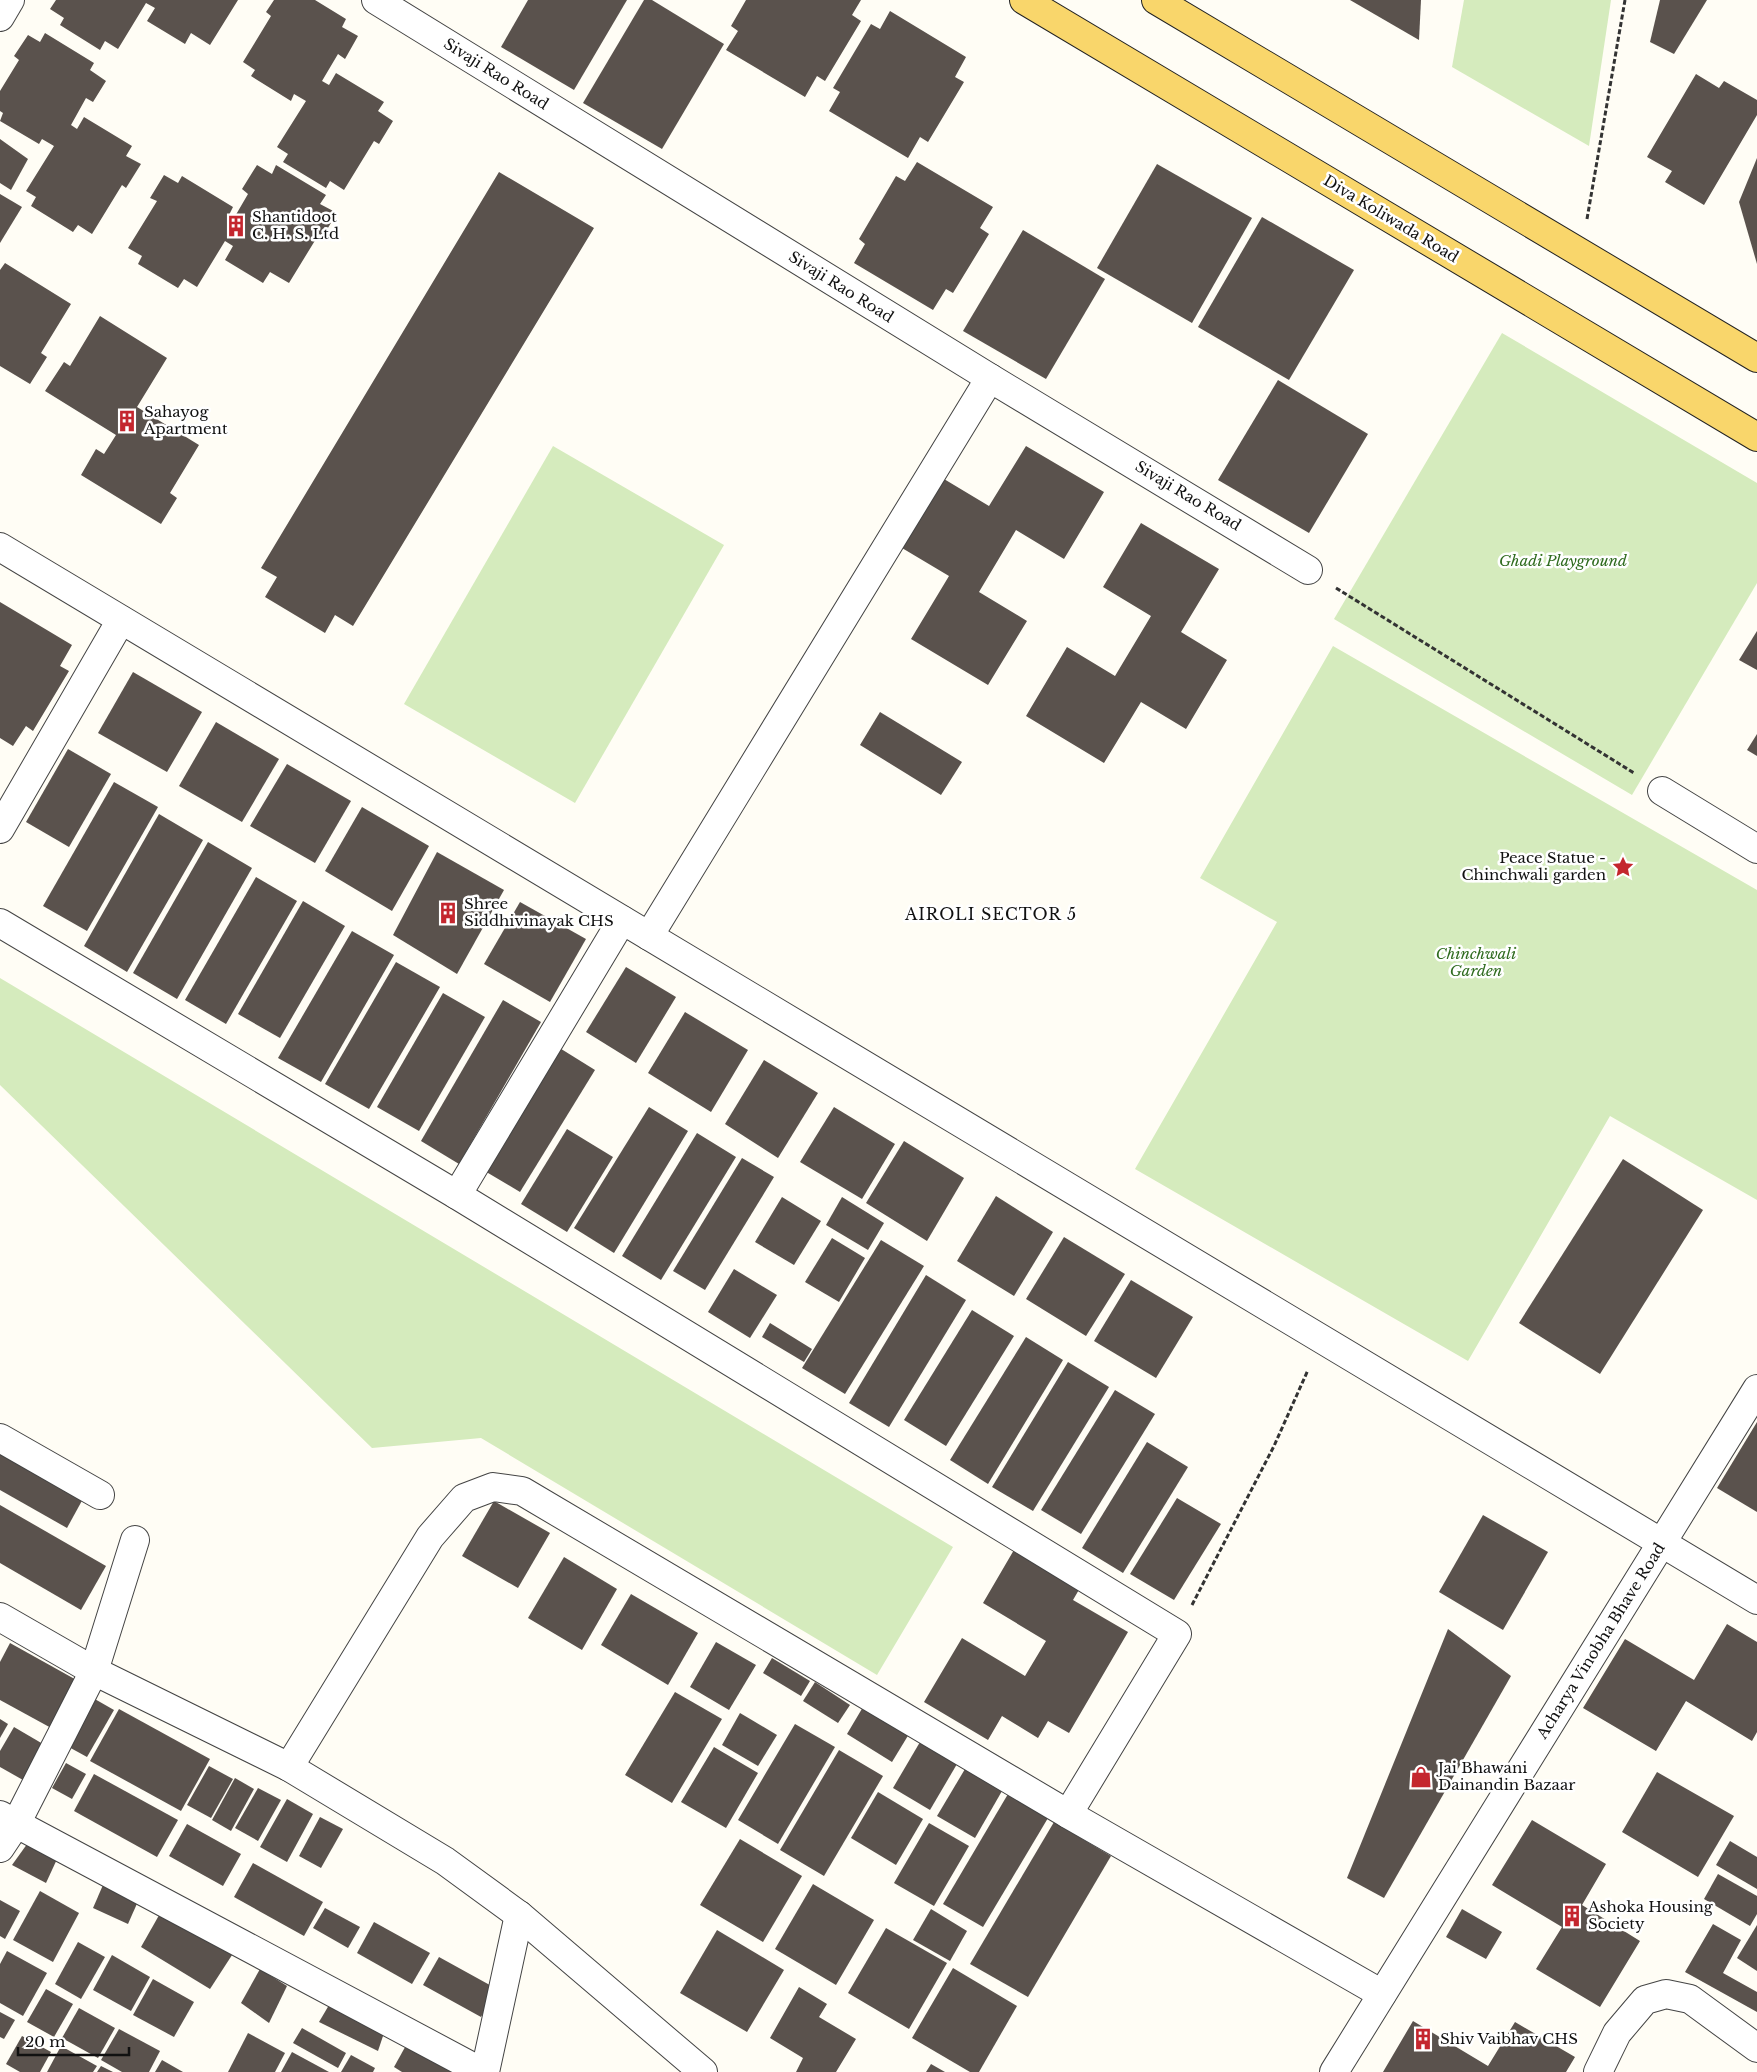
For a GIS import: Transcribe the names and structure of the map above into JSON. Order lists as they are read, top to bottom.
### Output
{
  "streets": {
    "main road": ["Diva Koliwada Road"],
    "street": ["Sivaji Rao Road", "Acharya Vinobha Bhave Road"]
  },
  "districts": ["AIROLI SECTOR 5"],
  "parks": ["Ghadi Playground", "Chinchwali Garden"],
  "places": {
    "building": [
      "Shantidoot C. H. S. Ltd",
      "Sahayog Apartment",
      "Shree Siddhivinayak CHS",
      "Ashoka Housing Society",
      "Shiv Vaibhav CHS"
    ],
    "place": ["Peace Statue - Chinchwali garden"],
    "shop": ["Jai Bhawani Dainandin Bazaar"]
  },
  "scale_bar": "20 m"
}
